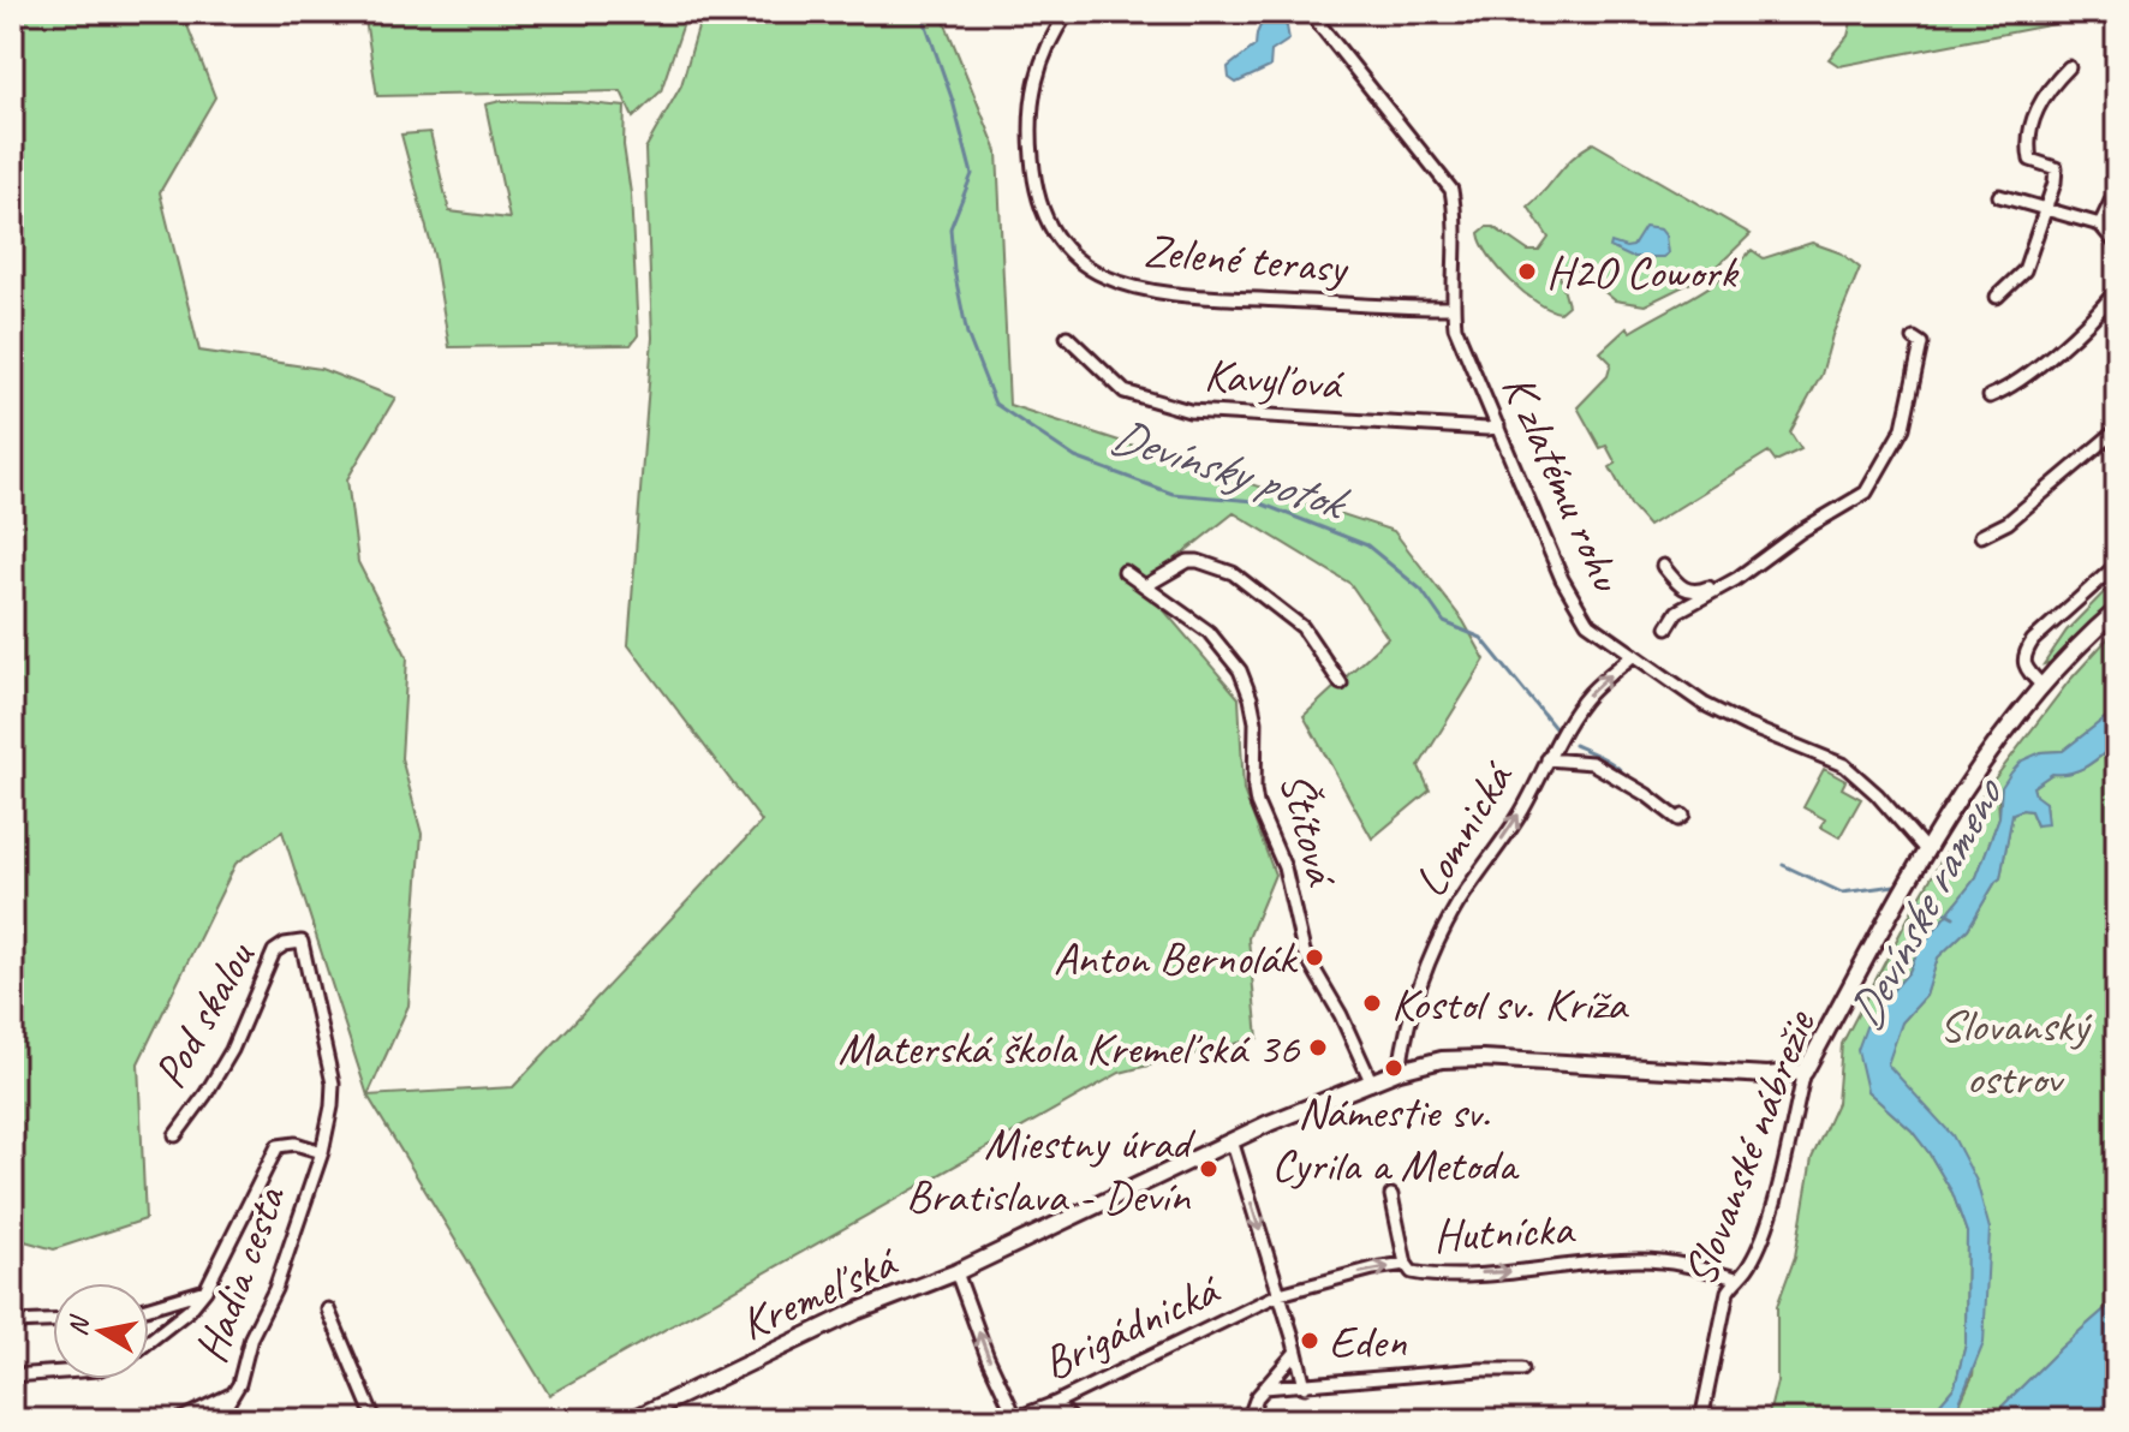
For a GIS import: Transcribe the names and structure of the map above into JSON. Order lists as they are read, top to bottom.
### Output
{
  "streets": {
    "street": [
      "Zelené terasy",
      "Kavyľová",
      "K zlatému rohu",
      "Štítová",
      "Lomnická",
      "Pod skalou",
      "Slovanské nábrežie",
      "Hutnícka",
      "Hadia cesta",
      "Kremeľská",
      "Brigádnická"
    ]
  },
  "crossings": [
    ["Zelené terasy", "K zlatému rohu"],
    ["Kavyľová", "K zlatému rohu"],
    ["K zlatému rohu", "Lomnická"],
    ["K zlatému rohu", "Slovanské nábrežie"],
    ["Štítová", "Kremeľská"],
    ["Lomnická", "Kremeľská"],
    ["Pod skalou", "Hadia cesta"],
    ["Slovanské nábrežie", "Hutnícka"],
    ["Slovanské nábrežie", "Kremeľská"],
    ["Hutnícka", "Brigádnická"]
  ],
  "one_way": ["Lomnická", "Hutnícka"],
  "water": ["Devínsky potok", "Devínske rameno"],
  "parks": ["Slovanský ostrov"],
  "places": [
    "H2O Cowork",
    "Anton Bernolák",
    "Kostol sv. Kríža",
    "Materská škola Kremeľská 36",
    "Námestie sv. Cyrila a Metoda",
    "Miestny úrad Bratislava - Devín",
    "Eden"
  ],
  "north": "left"
}
